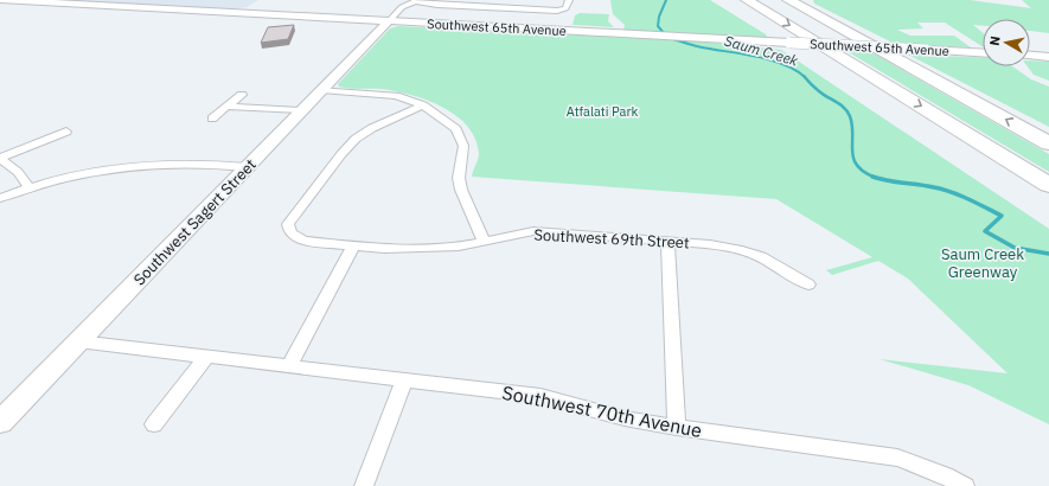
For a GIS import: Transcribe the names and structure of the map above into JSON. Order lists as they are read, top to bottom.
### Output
{
  "streets": {
    "main road": ["Southwest 65th Avenue", "Southwest Sagert Street"],
    "street": ["Southwest 69th Street", "Southwest 70th Avenue"]
  },
  "crossings": [
    ["Southwest 65th Avenue", "Southwest Sagert Street"],
    ["Southwest Sagert Street", "Southwest 70th Avenue"]
  ],
  "water": ["Saum Creek"],
  "parks": ["Atfalati Park", "Saum Creek Greenway"],
  "north": "left"
}
